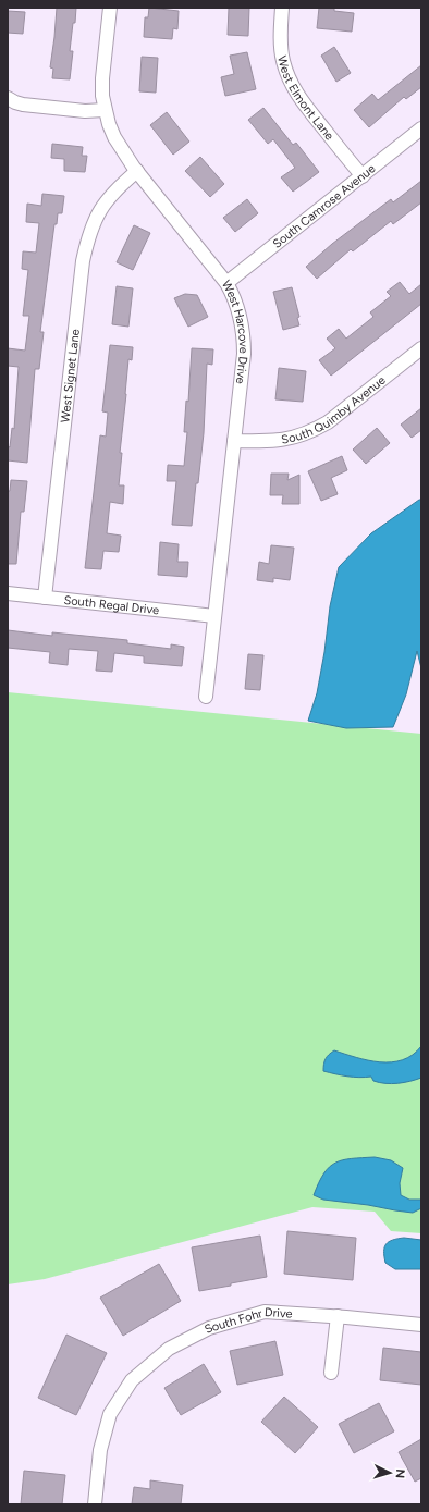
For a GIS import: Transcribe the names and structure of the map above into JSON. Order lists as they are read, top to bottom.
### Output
{
  "streets": {
    "street": [
      "West Elmont Lane",
      "South Camrose Avenue",
      "West Harcove Drive",
      "West Signet Lane",
      "South Quimby Avenue",
      "South Regal Drive",
      "South Fohr Drive"
    ]
  },
  "crossings": [
    ["West Elmont Lane", "South Camrose Avenue"],
    ["South Camrose Avenue", "West Harcove Drive"],
    ["West Harcove Drive", "West Signet Lane"],
    ["West Harcove Drive", "South Quimby Avenue"],
    ["West Harcove Drive", "South Regal Drive"],
    ["West Signet Lane", "South Regal Drive"]
  ],
  "north": "right"
}
